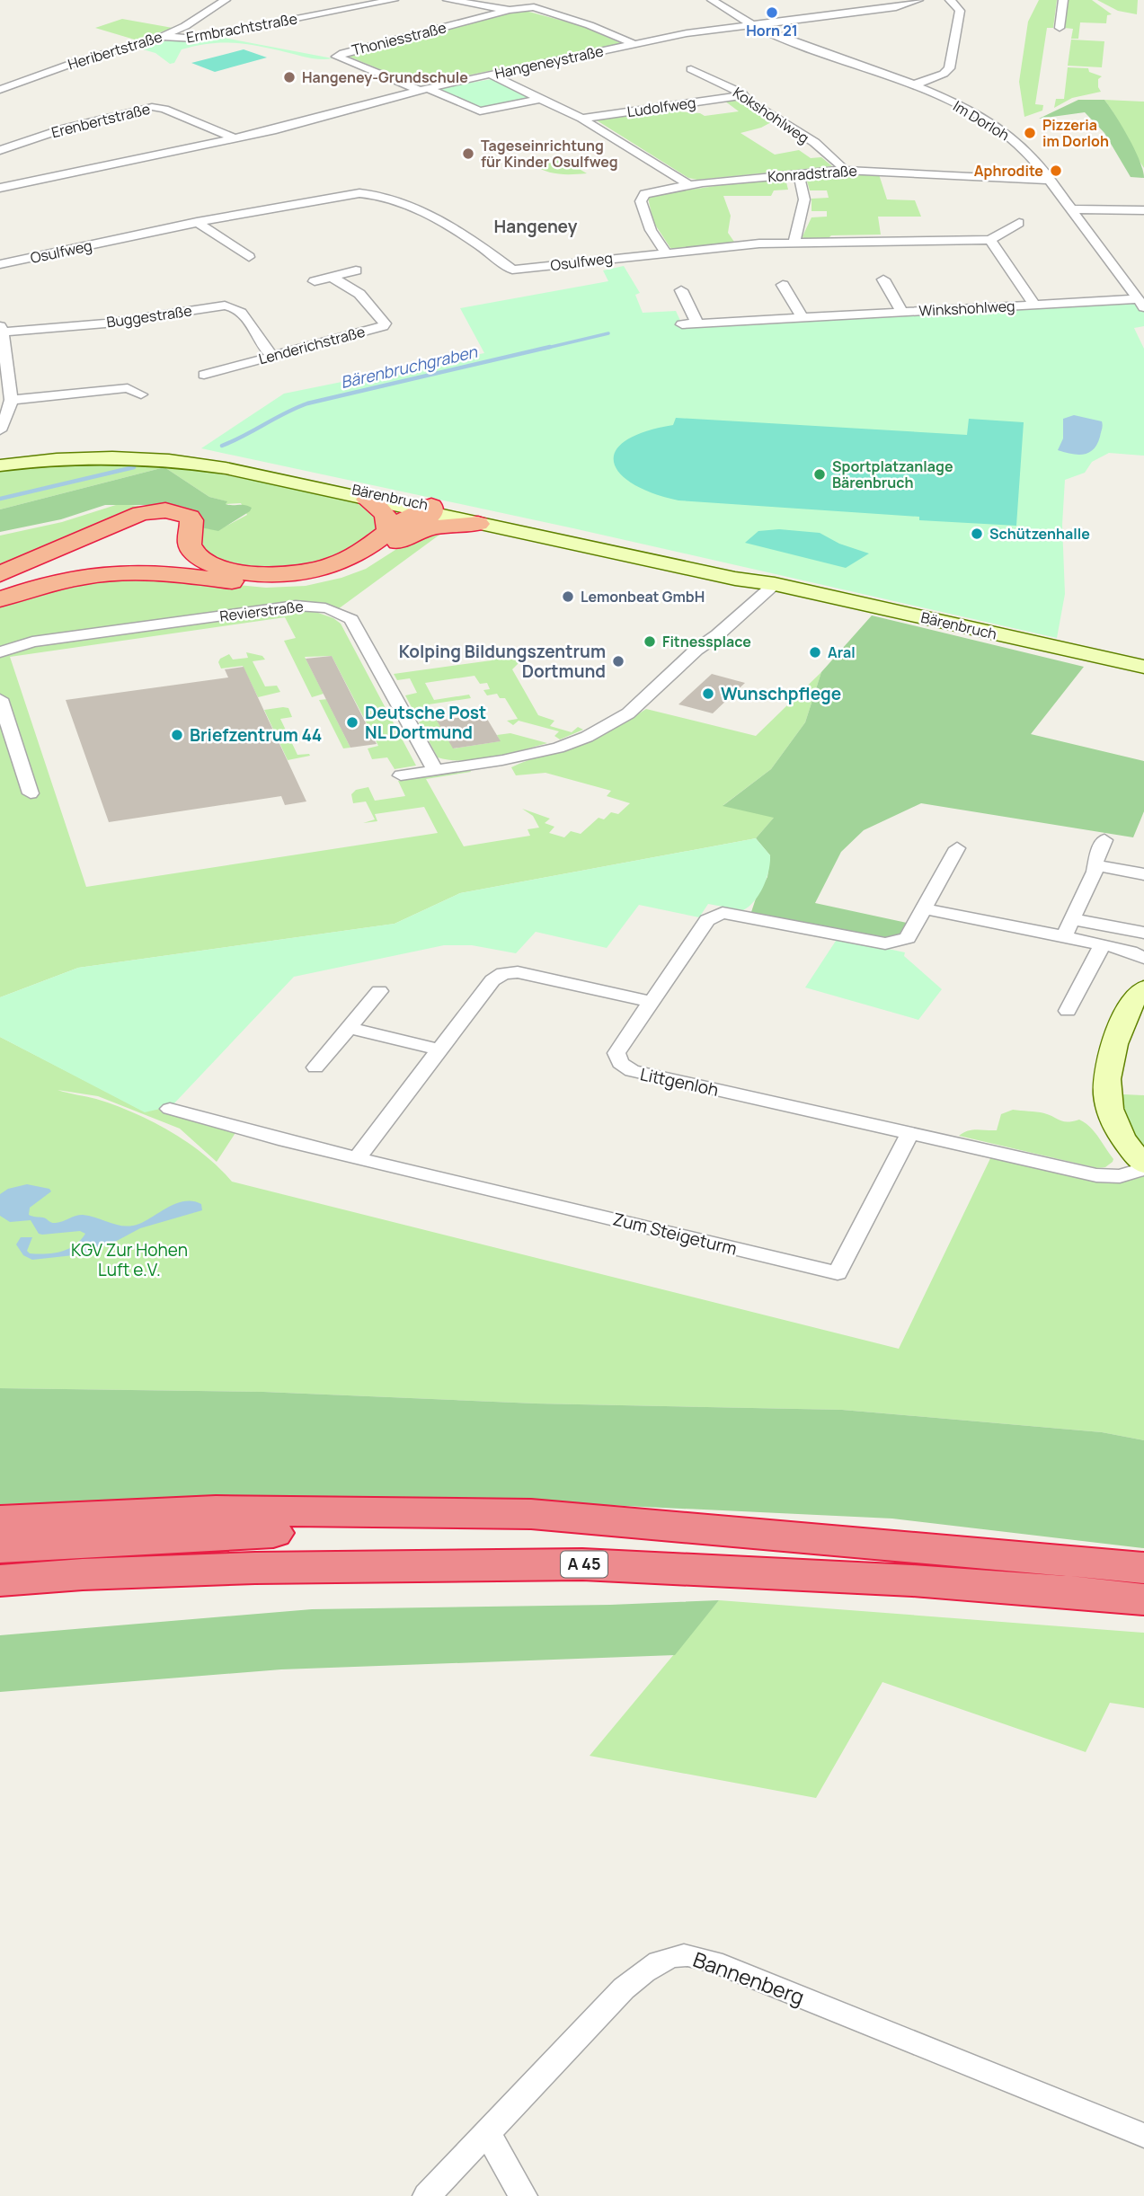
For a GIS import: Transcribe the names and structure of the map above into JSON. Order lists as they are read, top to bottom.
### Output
{
  "streets": {
    "highway": ["A 45"],
    "main road": ["Bärenbruch"],
    "street": [
      "Ermbrachtstraße",
      "Thoniesstraße",
      "Heribertstraße",
      "Hangeneystraße",
      "Ludolfweg",
      "Kokshohlweg",
      "Erenbertstraße",
      "Im Dorloh",
      "Konradstraße",
      "Osulfweg",
      "Winkshohlweg",
      "Buggestraße",
      "Lenderichstraße",
      "Revierstraße",
      "Littgenloh",
      "Zum Steigeturm",
      "Bannenberg"
    ]
  },
  "crossings": [
    ["Ermbrachtstraße", "Heribertstraße"],
    ["Thoniesstraße", "Hangeneystraße"],
    ["Hangeneystraße", "Erenbertstraße"],
    ["Hangeneystraße", "Im Dorloh"],
    ["Ludolfweg", "Kokshohlweg"],
    ["Kokshohlweg", "Konradstraße"],
    ["Im Dorloh", "Konradstraße"],
    ["Im Dorloh", "Winkshohlweg"],
    ["Konradstraße", "Osulfweg"],
    ["Buggestraße", "Lenderichstraße"],
    ["Littgenloh", "Zum Steigeturm"]
  ],
  "districts": ["Hangeney"],
  "water": ["Bärenbruchgraben"],
  "parks": ["KGV Zur Hohen Luft e.V."],
  "places": [
    "Horn 21",
    "Hangeney-Grundschule",
    "Pizzeria im Dorloh",
    "Tageseinrichtung für Kinder Osulfweg",
    "Aphrodite",
    "Sportplatzanlage Bärenbruch",
    "Schützenhalle",
    "Lemonbeat GmbH",
    "Fitnessplace",
    "Aral",
    "Kolping Bildungszentrum Dortmund",
    "Wunschpflege",
    "Deutsche Post NL Dortmund",
    "Briefzentrum 44"
  ]
}
